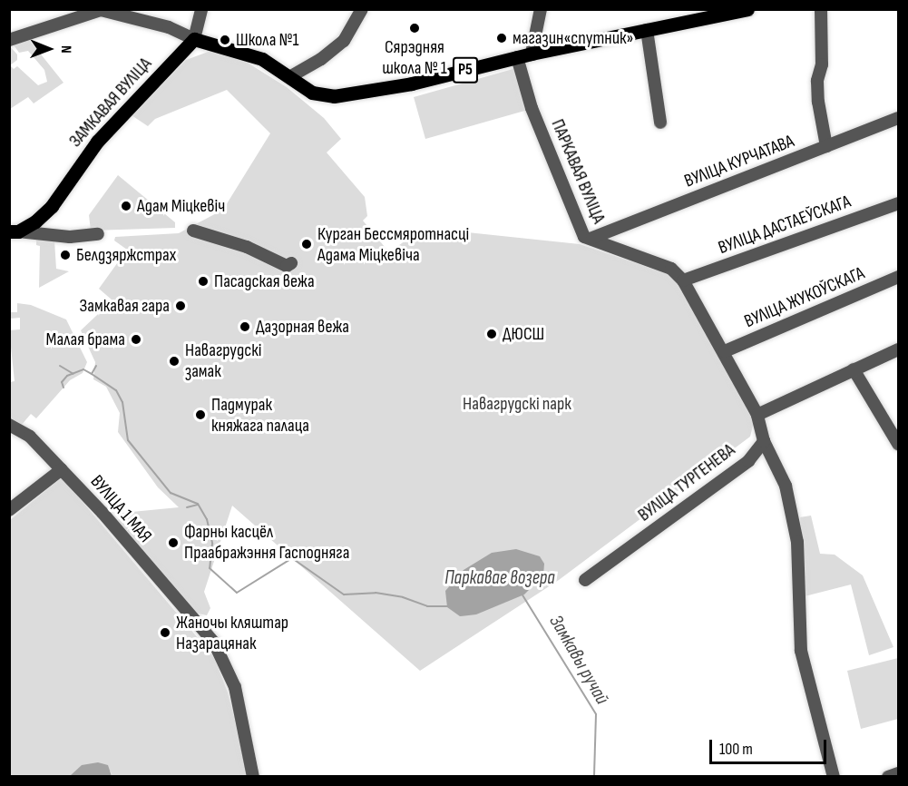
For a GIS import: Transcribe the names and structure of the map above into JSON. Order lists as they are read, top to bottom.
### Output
{
  "streets": {
    "main road": ["Р5", "ЗАМКАВАЯ ВУЛІЦА"],
    "street": [
      "ВУЛІЦА КУРЧАТАВА",
      "ПАРКАВАЯ ВУЛІЦА",
      "ВУЛІЦА ДАСТАЕЎСКАГА",
      "ВУЛІЦА ЖУКОЎСКАГА",
      "ВУЛІЦА ТУРГЕНЕВА",
      "ВУЛІЦА 1 МАЯ"
    ]
  },
  "crossings": [
    ["Р5", "ЗАМКАВАЯ ВУЛІЦА"],
    ["Р5", "ПАРКАВАЯ ВУЛІЦА"],
    ["ВУЛІЦА КУРЧАТАВА", "ПАРКАВАЯ ВУЛІЦА"],
    ["ПАРКАВАЯ ВУЛІЦА", "ВУЛІЦА ДАСТАЕЎСКАГА"],
    ["ПАРКАВАЯ ВУЛІЦА", "ВУЛІЦА ЖУКОЎСКАГА"]
  ],
  "water": ["Паркавае возера", "Замкавы ручай"],
  "parks": ["Навагрудскі парк"],
  "places": [
    "Сярэдняя школа № 1",
    "магазин«спутник»",
    "Школа №1",
    "Адам Міцкевіч",
    "Курган Бессмяротнасці Адама Міцкевіча",
    "Белдзяржстрах",
    "Пасадская вежа",
    "Замкавая гара",
    "Дазорная вежа",
    "ДЮСШ",
    "Малая брама",
    "Навагрудскі замак",
    "Падмурак княжага палаца",
    "Фарны касцёл Праабражэння Гасподняга",
    "Жаночы кляштар Назарацянак"
  ],
  "scale_bar": "100 m",
  "north": "right"
}
